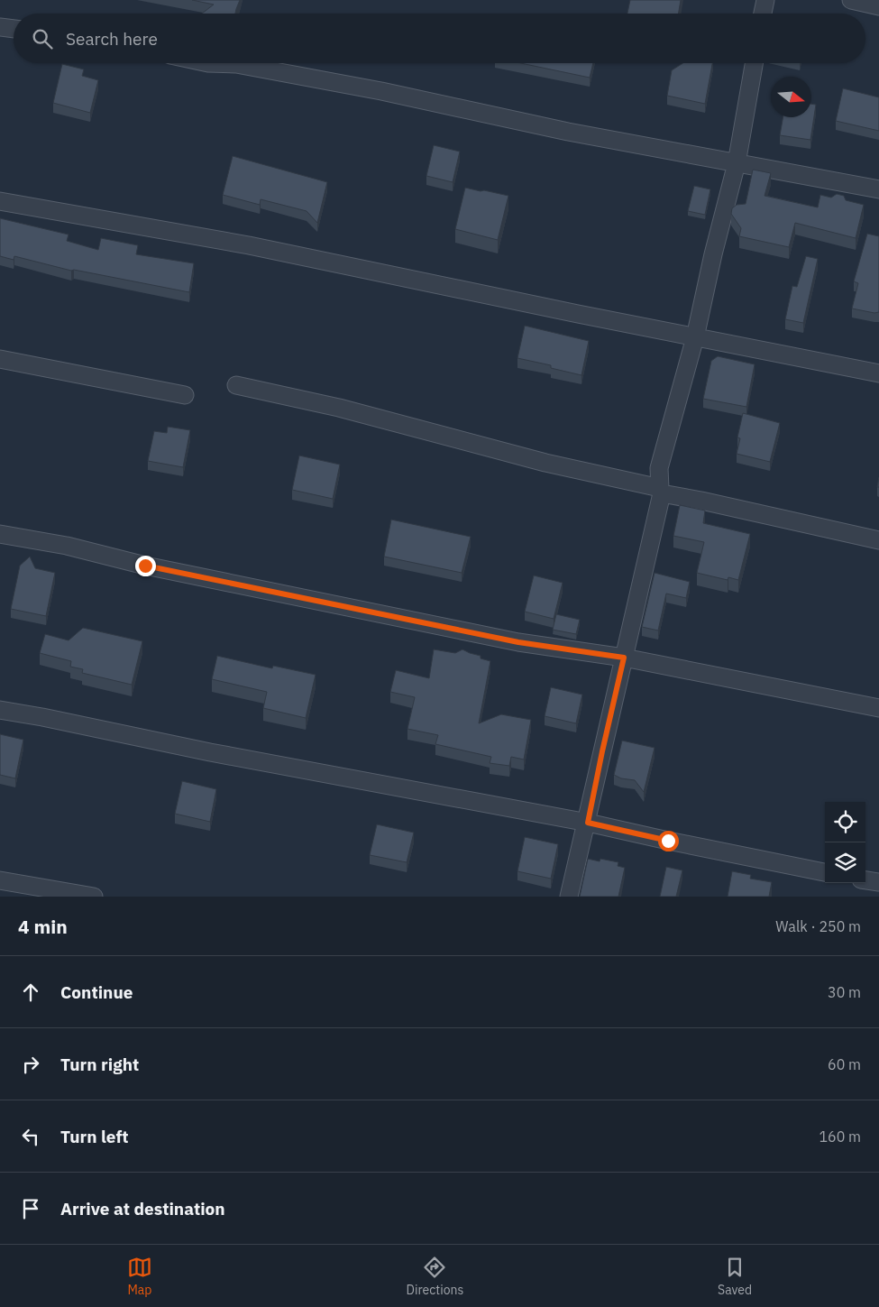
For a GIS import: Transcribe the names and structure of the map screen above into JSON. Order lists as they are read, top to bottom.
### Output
{
  "north": "right",
  "page": {
    "search": "Search here",
    "heading": ["4 min", "Walk · 250 m"],
    "list": [
      ["Continue", "30 m"],
      ["Turn right", "60 m"],
      ["Turn left", "160 m"],
      "Arrive at destination"
    ],
    "nav": ["Map", "Directions", "Saved"]
  }
}
